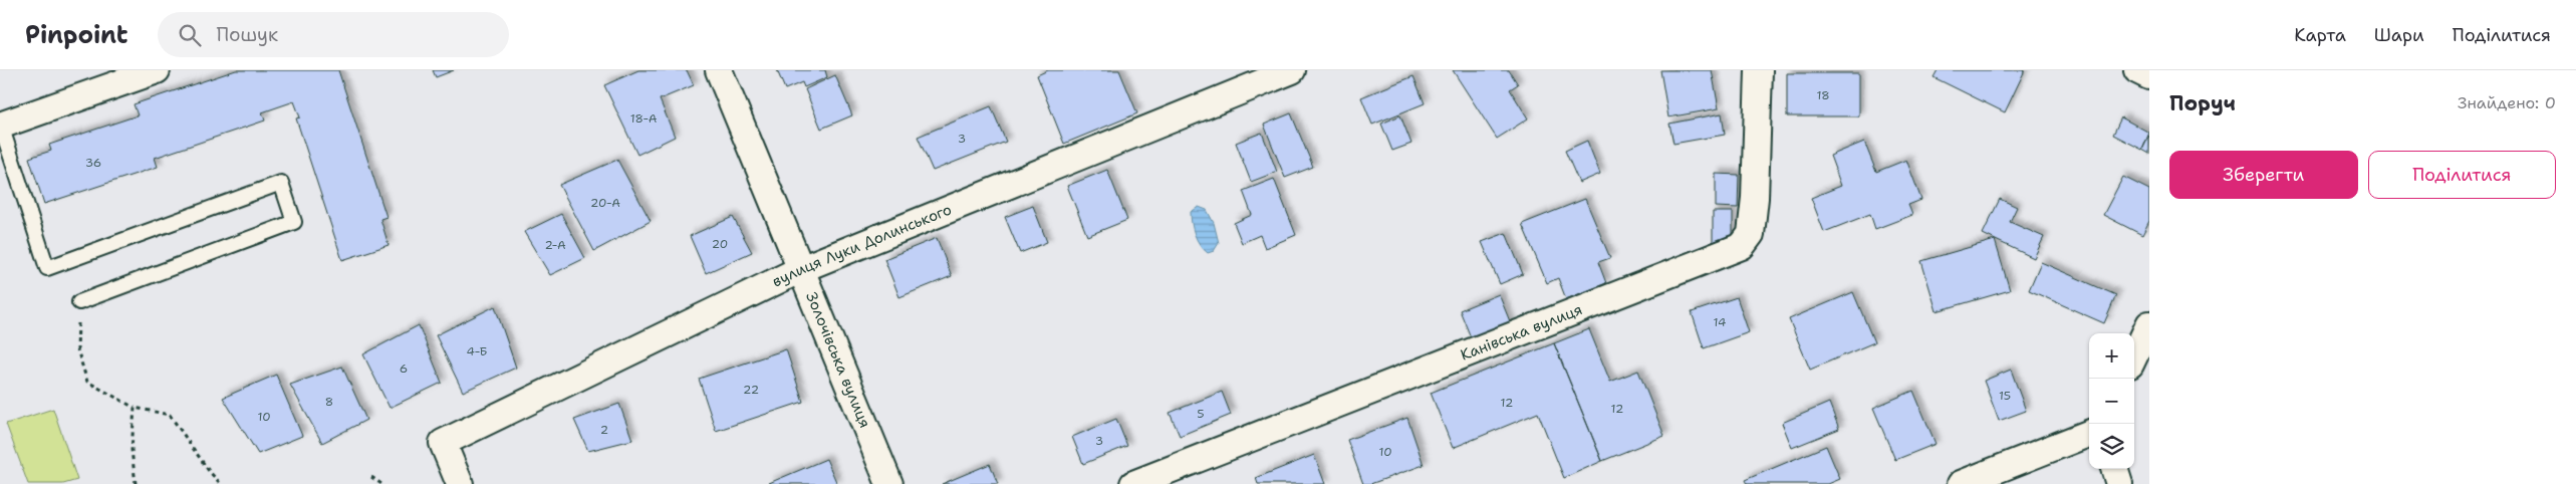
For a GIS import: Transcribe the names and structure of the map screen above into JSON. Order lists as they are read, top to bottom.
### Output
{
  "streets": {
    "street": ["вулиця Луки Долинського", "Канівська вулиця", "Золочівська вулиця"]
  },
  "crossings": [
    ["вулиця Луки Долинського", "Золочівська вулиця"]
  ],
  "house_numbers": [
    "18",
    "18-А",
    "3",
    "36",
    "20-А",
    "20",
    "2-А",
    "14",
    "4-Б",
    "6",
    "22",
    "15",
    "8",
    "12",
    "12",
    "5",
    "10",
    "2",
    "3",
    "10"
  ],
  "page": {
    "header": "Pinpoint",
    "search": "Пошук",
    "nav": ["Карта", "Шари", "Поділитися"],
    "heading": ["Поруч", "Знайдено: 0"],
    "buttons": ["Зберегти", "Поділитися"],
    "map_buttons": ["+", "−"]
  }
}
